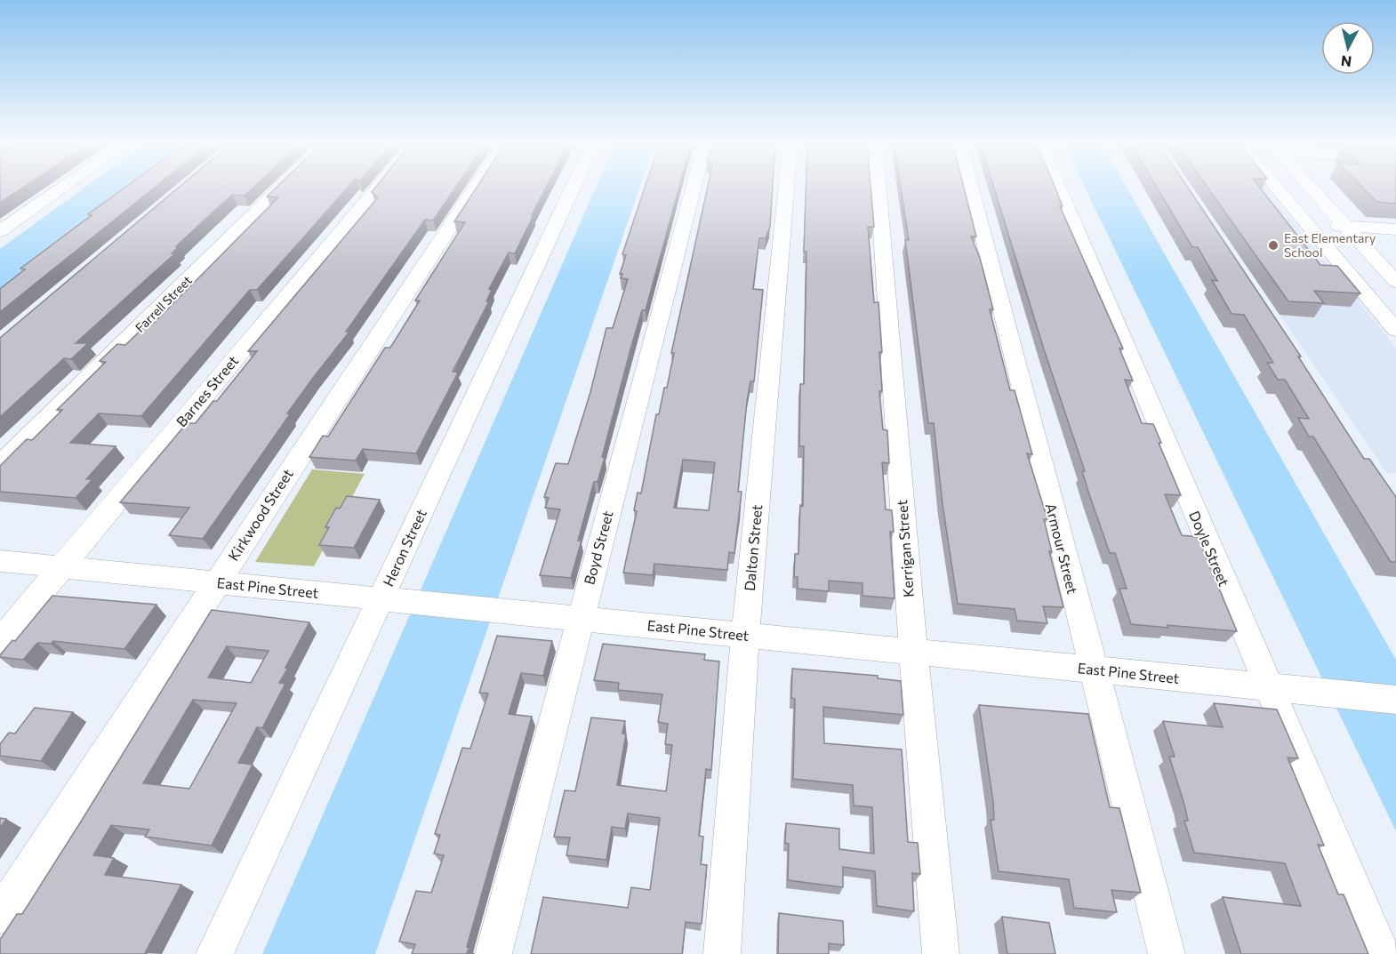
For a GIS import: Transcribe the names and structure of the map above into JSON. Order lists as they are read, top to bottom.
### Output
{
  "streets": {
    "street": [
      "Farrell Street",
      "Barnes Street",
      "Kirkwood Street",
      "Heron Street",
      "Boyd Street",
      "Dalton Street",
      "Kerrigan Street",
      "Armour Street",
      "Doyle Street",
      "East Pine Street"
    ]
  },
  "crossings": [
    ["Barnes Street", "East Pine Street"],
    ["Kirkwood Street", "East Pine Street"],
    ["Heron Street", "East Pine Street"],
    ["Boyd Street", "East Pine Street"],
    ["Dalton Street", "East Pine Street"],
    ["Kerrigan Street", "East Pine Street"],
    ["Armour Street", "East Pine Street"],
    ["Doyle Street", "East Pine Street"]
  ],
  "places": ["East Elementary School"],
  "north": "bottom"
}
